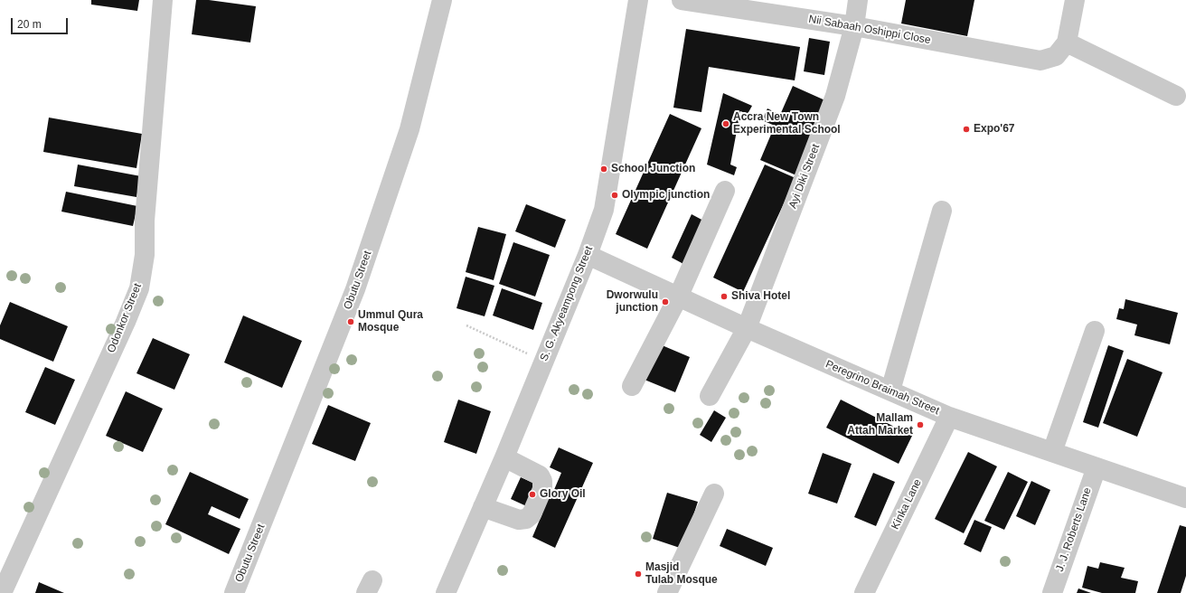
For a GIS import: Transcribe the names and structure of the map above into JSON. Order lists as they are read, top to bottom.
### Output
{
  "streets": {
    "street": [
      "Nii Sabaah Oshippi Close",
      "Ayi Diki Street",
      "Obutu Street",
      "S. G. Akyeampong Street",
      "Odonkor Street",
      "Peregrino Braimah Street",
      "Kinka Lane",
      "J. J. Roberts Lane"
    ]
  },
  "crossings": [
    ["Nii Sabaah Oshippi Close", "Ayi Diki Street"],
    ["Ayi Diki Street", "Peregrino Braimah Street"],
    ["S. G. Akyeampong Street", "Peregrino Braimah Street"],
    ["Peregrino Braimah Street", "Kinka Lane"],
    ["Peregrino Braimah Street", "J. J. Roberts Lane"]
  ],
  "places": [
    "Accra New Town Experimental School",
    "Expo'67",
    "School Junction",
    "Olympic junction",
    "Shiva Hotel",
    "Dworwulu junction",
    "Ummul Qura Mosque",
    "Mallam Attah Market",
    "Glory Oil",
    "Masjid Tulab Mosque"
  ],
  "scale_bar": "20 m"
}
